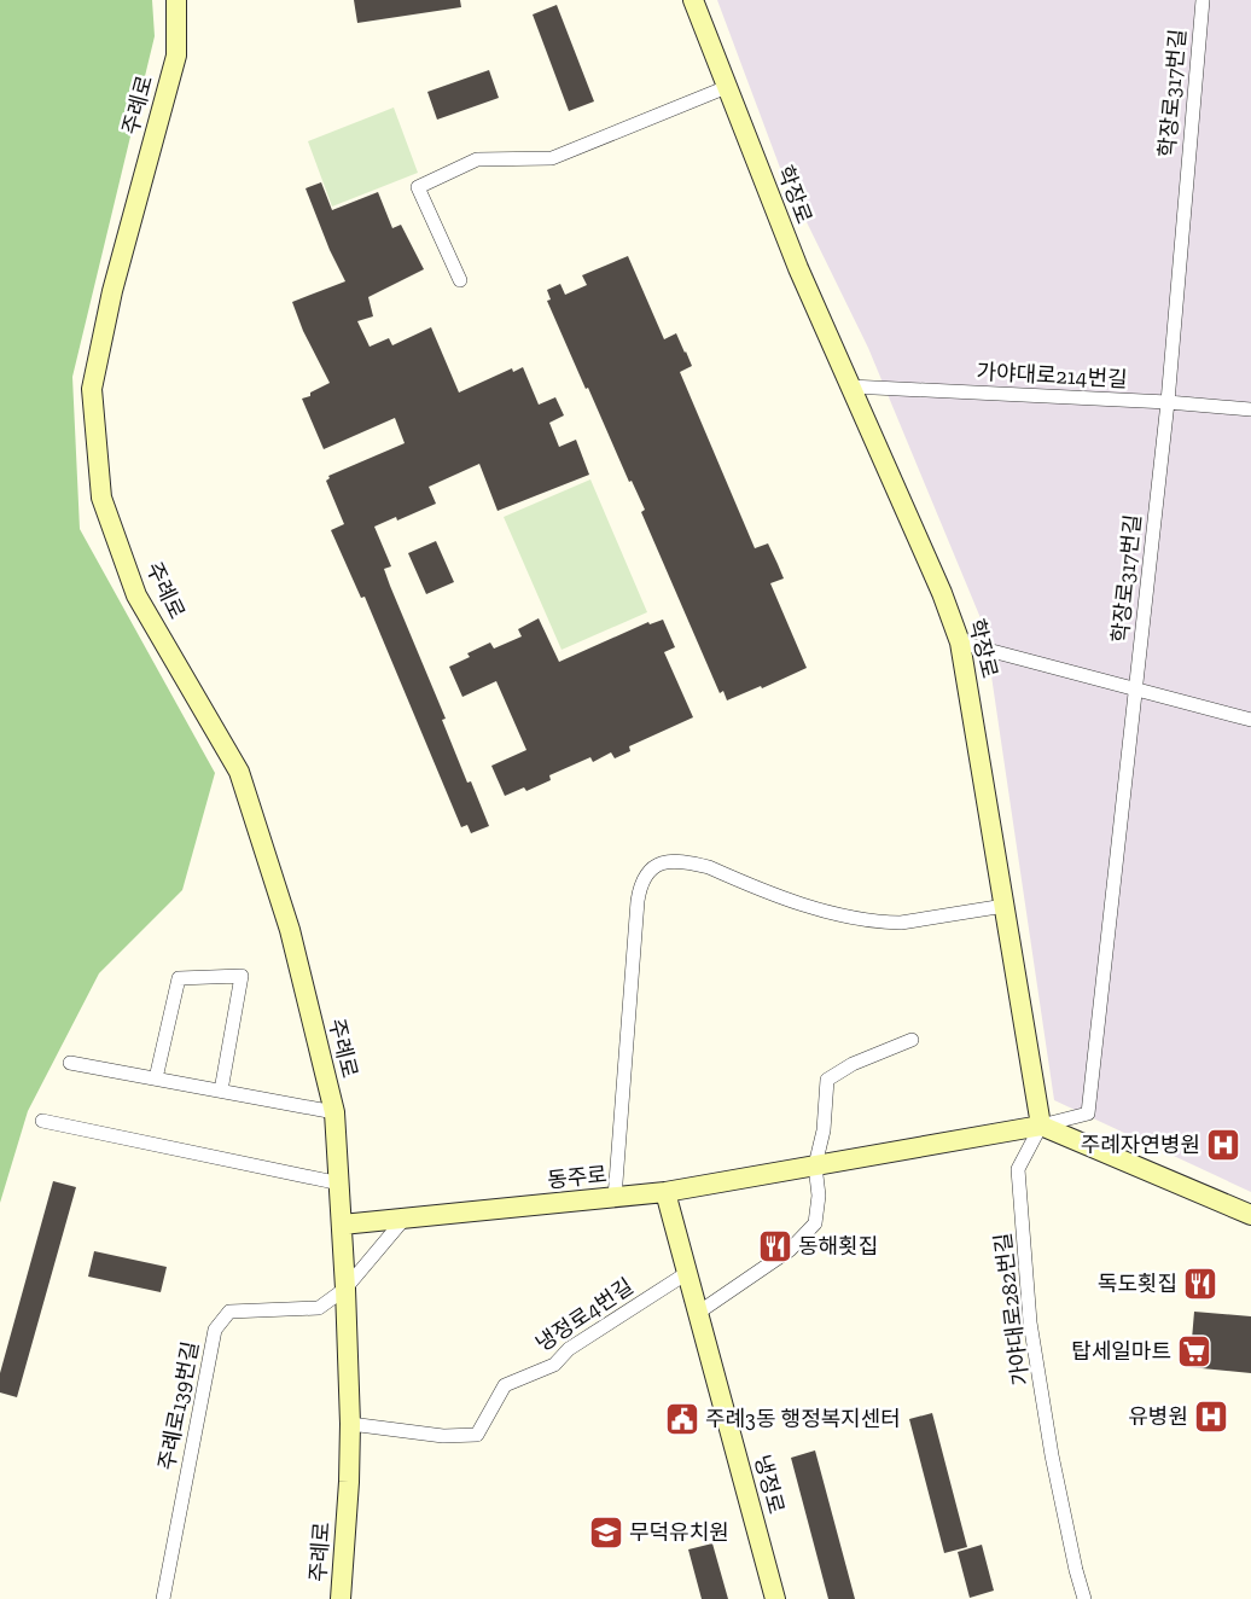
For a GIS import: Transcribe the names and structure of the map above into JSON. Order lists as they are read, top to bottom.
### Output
{
  "streets": {
    "main road": [
      "주례로",
      "학장로",
      "동주로",
      "냉정로"
    ],
    "street": [
      "학장로317번길",
      "가야대로214번길",
      "가야대로282번길",
      "냉정로4번길",
      "주례로139번길"
    ]
  },
  "crossings": [
    ["학장로317번길", "학장로"],
    ["학장로317번길", "가야대로214번길"],
    ["학장로317번길", "동주로"],
    ["학장로317번길", "가야대로282번길"],
    ["주례로", "동주로"],
    ["주례로", "냉정로4번길"],
    ["주례로", "주례로139번길"],
    ["학장로", "가야대로214번길"],
    ["학장로", "동주로"],
    ["학장로", "가야대로282번길"],
    ["동주로", "가야대로282번길"],
    ["동주로", "주례로139번길"],
    ["동주로", "냉정로"],
    ["냉정로4번길", "냉정로"]
  ],
  "places": {
    "hospital": ["주례자연병원", "유병원"],
    "restaurant": ["동해횟집", "독도횟집"],
    "supermarket": ["탑세일마트"],
    "public building": ["주례3동 행정복지센터"],
    "school or university": ["무덕유치원"]
  }
}
